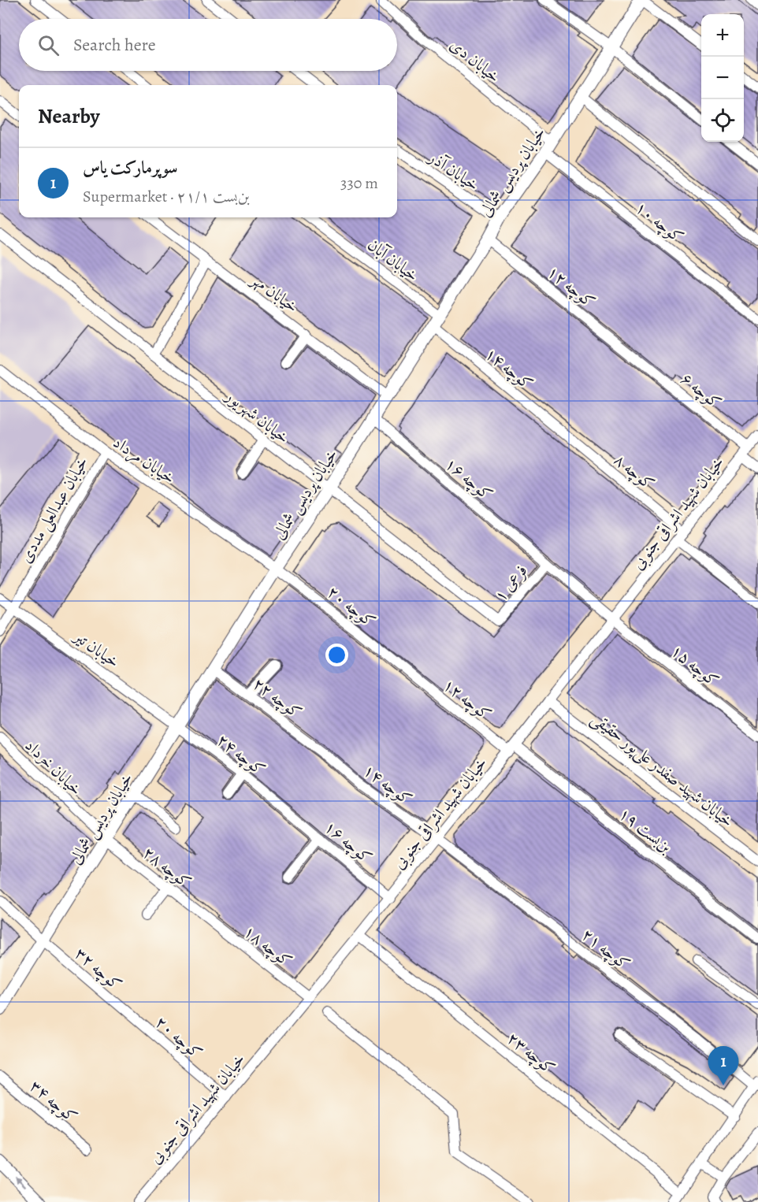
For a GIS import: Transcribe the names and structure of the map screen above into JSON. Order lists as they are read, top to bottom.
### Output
{
  "streets": {
    "street": [
      "خیابان دی",
      "خیابان آذر",
      "خیابان پردیس شمالی",
      "کوچه ۱۰",
      "خیابان آبان",
      "کوچه ۱۲",
      "خیابان مهر",
      "کوچه ۱۴",
      "کوچه ۶",
      "خیابان شهریور",
      "خیابان مرداد",
      "کوچه ۸",
      "کوچه ۱۶",
      "خیابان عبدالعلی مددی",
      "خیابان شهید اشراقی جنوبی",
      "فرعی ۱",
      "کوچه ۲۰",
      "خیابان تیر",
      "کوچه ۱۵",
      "کوچه ۲۲",
      "کوچه ۲۴",
      "خیابان خرداد",
      "خیابان شهید صفدر علی‌پور حقیقی",
      "بن‌بست ۱۹",
      "کوچه ۲۸",
      "کوچه ۱۸",
      "کوچه ۲۱",
      "کوچه ۳۲",
      "کوچه ۲۳",
      "کوچه ۳۴"
    ]
  },
  "crossings": [
    ["خیابان دی", "خیابان پردیس شمالی"],
    ["خیابان دی", "کوچه ۱۰"],
    ["خیابان آذر", "خیابان پردیس شمالی"],
    ["خیابان پردیس شمالی", "کوچه ۱۰"],
    ["خیابان پردیس شمالی", "خیابان آبان"],
    ["خیابان پردیس شمالی", "کوچه ۱۲"],
    ["خیابان پردیس شمالی", "خیابان مهر"],
    ["خیابان پردیس شمالی", "کوچه ۱۴"],
    ["خیابان پردیس شمالی", "خیابان شهریور"],
    ["خیابان پردیس شمالی", "خیابان مرداد"],
    ["خیابان پردیس شمالی", "کوچه ۱۶"],
    ["خیابان پردیس شمالی", "کوچه ۲۰"],
    ["خیابان پردیس شمالی", "خیابان تیر"],
    ["خیابان پردیس شمالی", "کوچه ۲۲"],
    ["خیابان پردیس شمالی", "کوچه ۲۴"],
    ["خیابان پردیس شمالی", "خیابان خرداد"],
    ["خیابان پردیس شمالی", "کوچه ۲۸"],
    ["خیابان پردیس شمالی", "کوچه ۳۲"],
    ["کوچه ۱۲", "کوچه ۶"],
    ["کوچه ۱۲", "خیابان شهید اشراقی جنوبی"],
    ["کوچه ۱۲", "کوچه ۲۰"],
    ["کوچه ۱۲", "بن‌بست ۱۹"],
    ["کوچه ۱۴", "کوچه ۸"],
    ["کوچه ۱۴", "خیابان شهید اشراقی جنوبی"],
    ["کوچه ۱۴", "کوچه ۲۲"],
    ["کوچه ۱۴", "کوچه ۲۱"],
    ["کوچه ۶", "خیابان شهید اشراقی جنوبی"],
    ["خیابان شهریور", "فرعی ۱"],
    ["خیابان مرداد", "خیابان عبدالعلی مددی"],
    ["خیابان مرداد", "کوچه ۲۰"],
    ["کوچه ۸", "خیابان شهید اشراقی جنوبی"],
    ["کوچه ۱۶", "خیابان شهید اشراقی جنوبی"],
    ["کوچه ۱۶", "فرعی ۱"],
    ["کوچه ۱۶", "کوچه ۲۴"],
    ["خیابان عبدالعلی مددی", "خیابان تیر"],
    ["خیابان شهید اشراقی جنوبی", "کوچه ۲۰"],
    ["خیابان شهید اشراقی جنوبی", "کوچه ۱۵"],
    ["خیابان شهید اشراقی جنوبی", "خیابان شهید صفدر علی‌پور حقیقی"],
    ["خیابان شهید اشراقی جنوبی", "بن‌بست ۱۹"],
    ["خیابان شهید اشراقی جنوبی", "کوچه ۱۸"],
    ["خیابان شهید اشراقی جنوبی", "کوچه ۲۱"],
    ["خیابان شهید اشراقی جنوبی", "کوچه ۲۳"],
    ["کوچه ۲۰", "کوچه ۳۲"],
    ["خیابان تیر", "کوچه ۲۴"],
    ["خیابان خرداد", "کوچه ۲۸"],
    ["کوچه ۲۸", "کوچه ۱۸"]
  ],
  "page": {
    "map_buttons": ["+", "−"],
    "search": "Search here",
    "heading": "Nearby",
    "list": [
      {
        "mark": "1",
        "name": "سوپرمارکت یاس",
        "note": "Supermarket · بن‌بست ۲۱/۱",
        "value": "330 m"
      }
    ],
    "pins": "1"
  }
}
